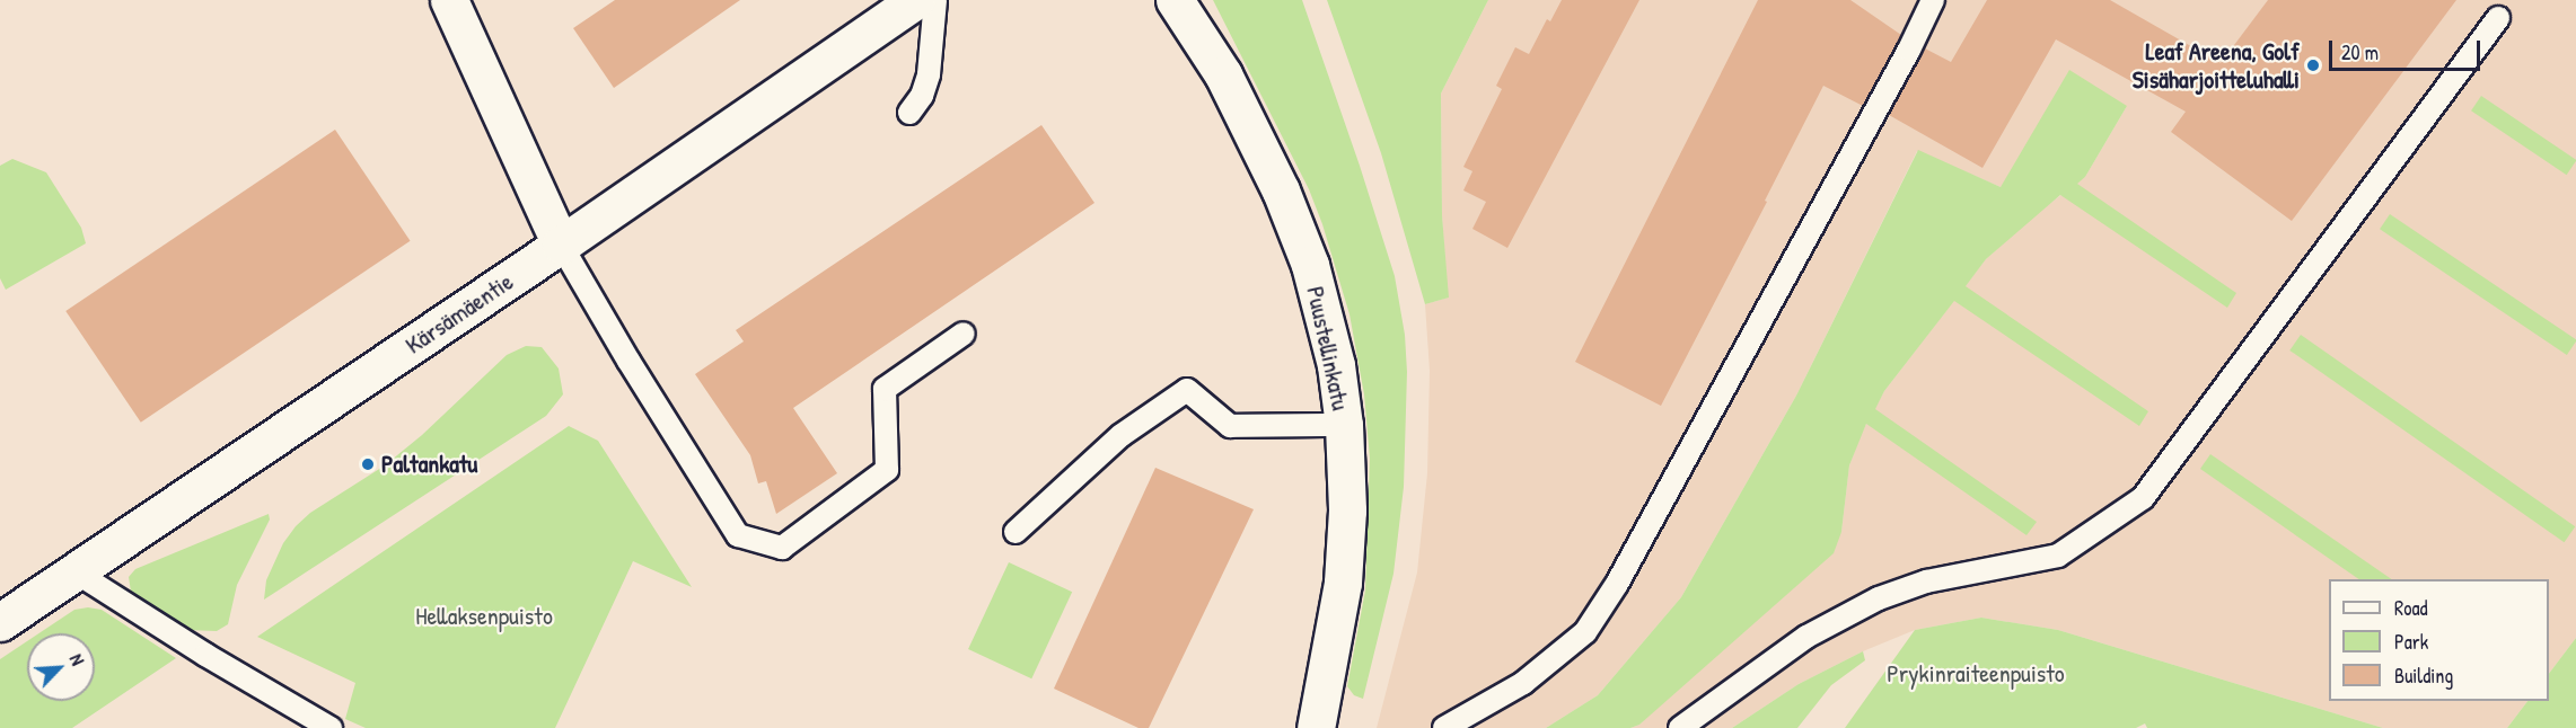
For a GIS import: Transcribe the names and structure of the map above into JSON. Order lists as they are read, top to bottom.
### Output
{
  "streets": {
    "street": ["Kärsämäentie", "Puustellinkatu"]
  },
  "parks": ["Hellaksenpuisto", "Prykinraiteenpuisto"],
  "places": ["Leaf Areena, Golf Sisäharjoitteluhalli", "Paltankatu"],
  "legend": ["Road", "Park", "Building"],
  "scale_bar": "20 m",
  "north": "top right"
}
